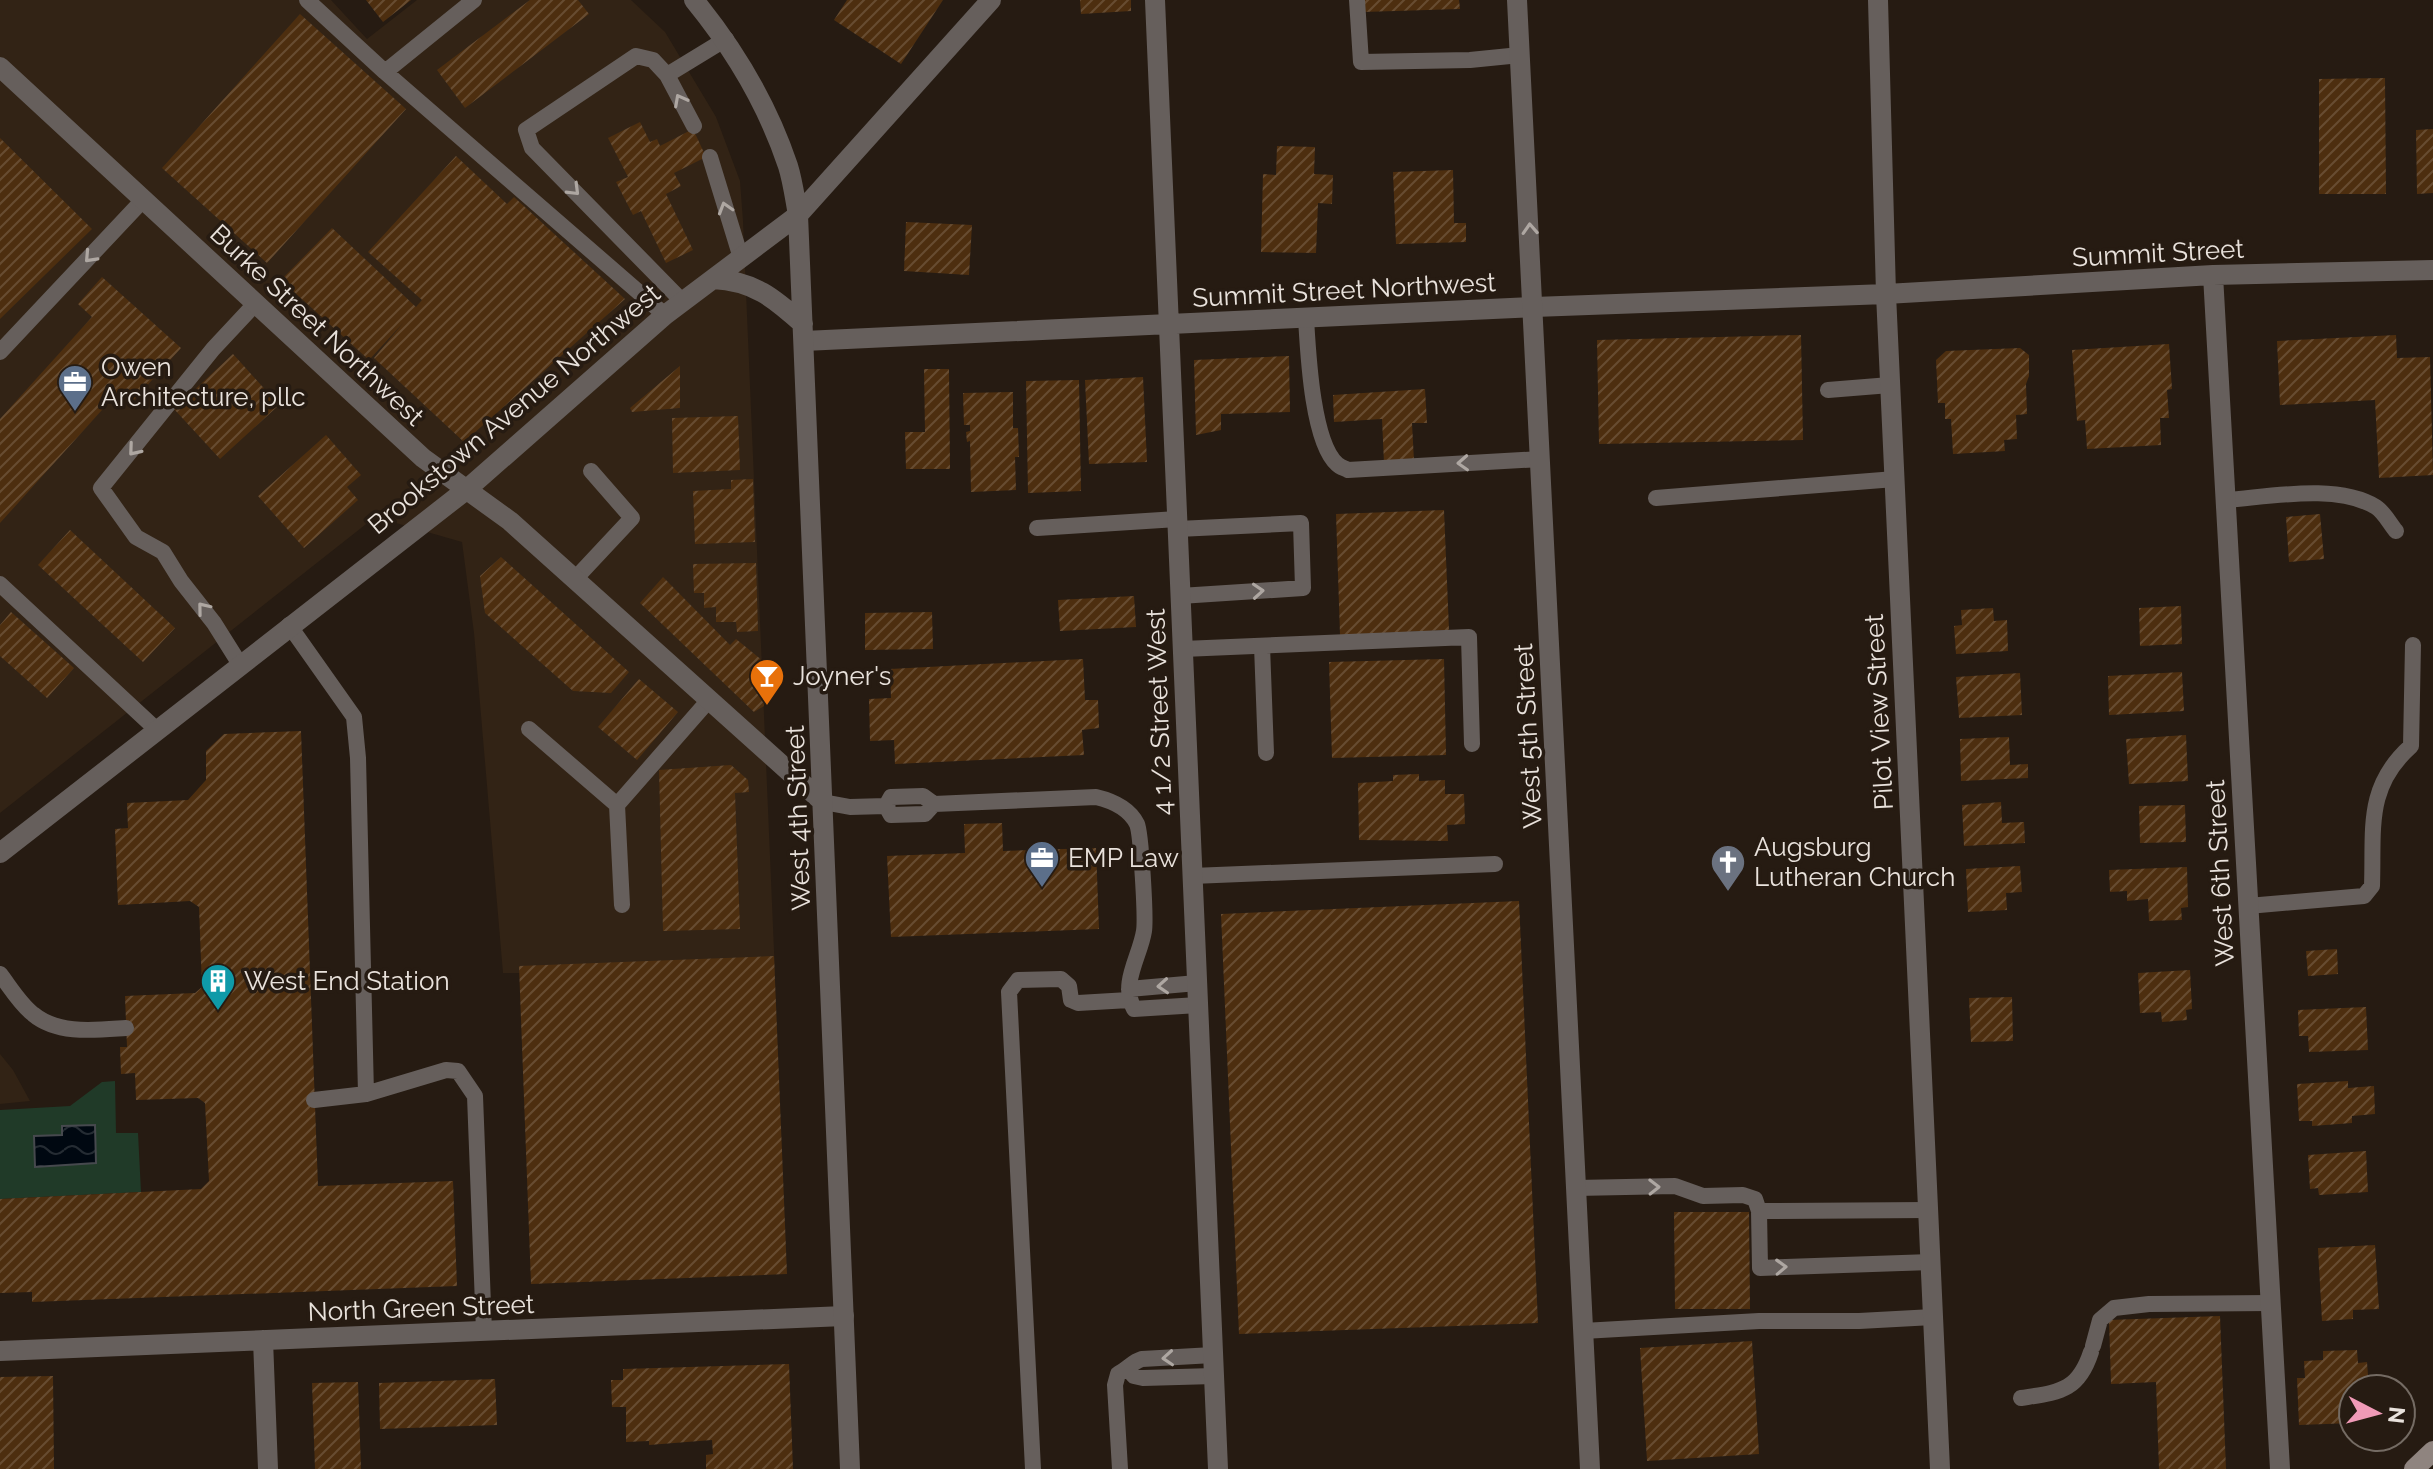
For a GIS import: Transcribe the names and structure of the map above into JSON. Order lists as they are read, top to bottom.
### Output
{
  "streets": {
    "street": [
      "Summit Street",
      "Summit Street Northwest",
      "Burke Street Northwest",
      "Brookstown Avenue Northwest",
      "4 1/2 Street West",
      "Pilot View Street",
      "West 5th Street",
      "West 4th Street",
      "West 6th Street",
      "North Green Street"
    ]
  },
  "crossings": [
    ["Summit Street", "Summit Street Northwest"],
    ["Summit Street", "Pilot View Street"],
    ["Summit Street", "West 6th Street"],
    ["Summit Street Northwest", "4 1/2 Street West"],
    ["Summit Street Northwest", "Pilot View Street"],
    ["Summit Street Northwest", "West 5th Street"],
    ["Summit Street Northwest", "West 4th Street"],
    ["Burke Street Northwest", "Brookstown Avenue Northwest"],
    ["Burke Street Northwest", "West 4th Street"],
    ["Brookstown Avenue Northwest", "West 4th Street"],
    ["West 4th Street", "North Green Street"]
  ],
  "places": {
    "office": ["Owen Architecture, pllc", "EMP Law"],
    "bar": ["Joyner's"],
    "church": ["Augsburg Lutheran Church"],
    "building": ["West End Station"]
  },
  "north": "right"
}
